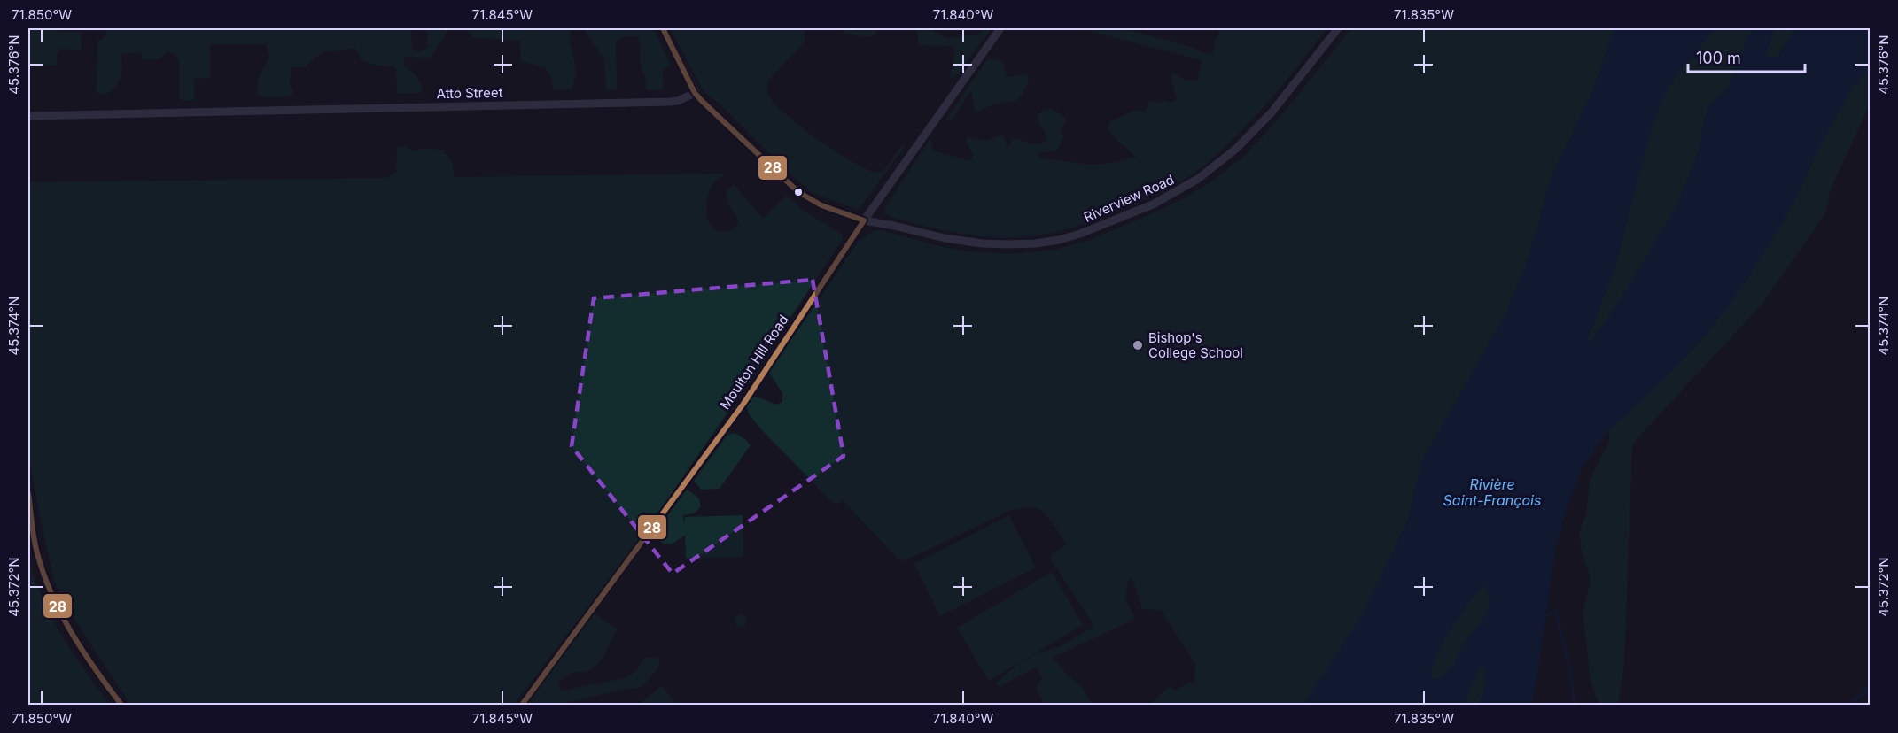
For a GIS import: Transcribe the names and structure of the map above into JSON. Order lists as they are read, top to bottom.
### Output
{
  "streets": {
    "street": ["Atto Street", "Riverview Road", "Moulton Hill Road"]
  },
  "crossings": [
    ["Riverview Road", "Moulton Hill Road"]
  ],
  "water": ["Rivière Saint-François"],
  "places": ["Bishop's College School"],
  "lines": ["transit line 28"],
  "scale_bar": "100 m",
  "coordinates": [
    "71.850°W",
    "71.845°W",
    "71.840°W",
    "71.835°W",
    "45.376°N",
    "45.374°N",
    "45.372°N"
  ]
}
